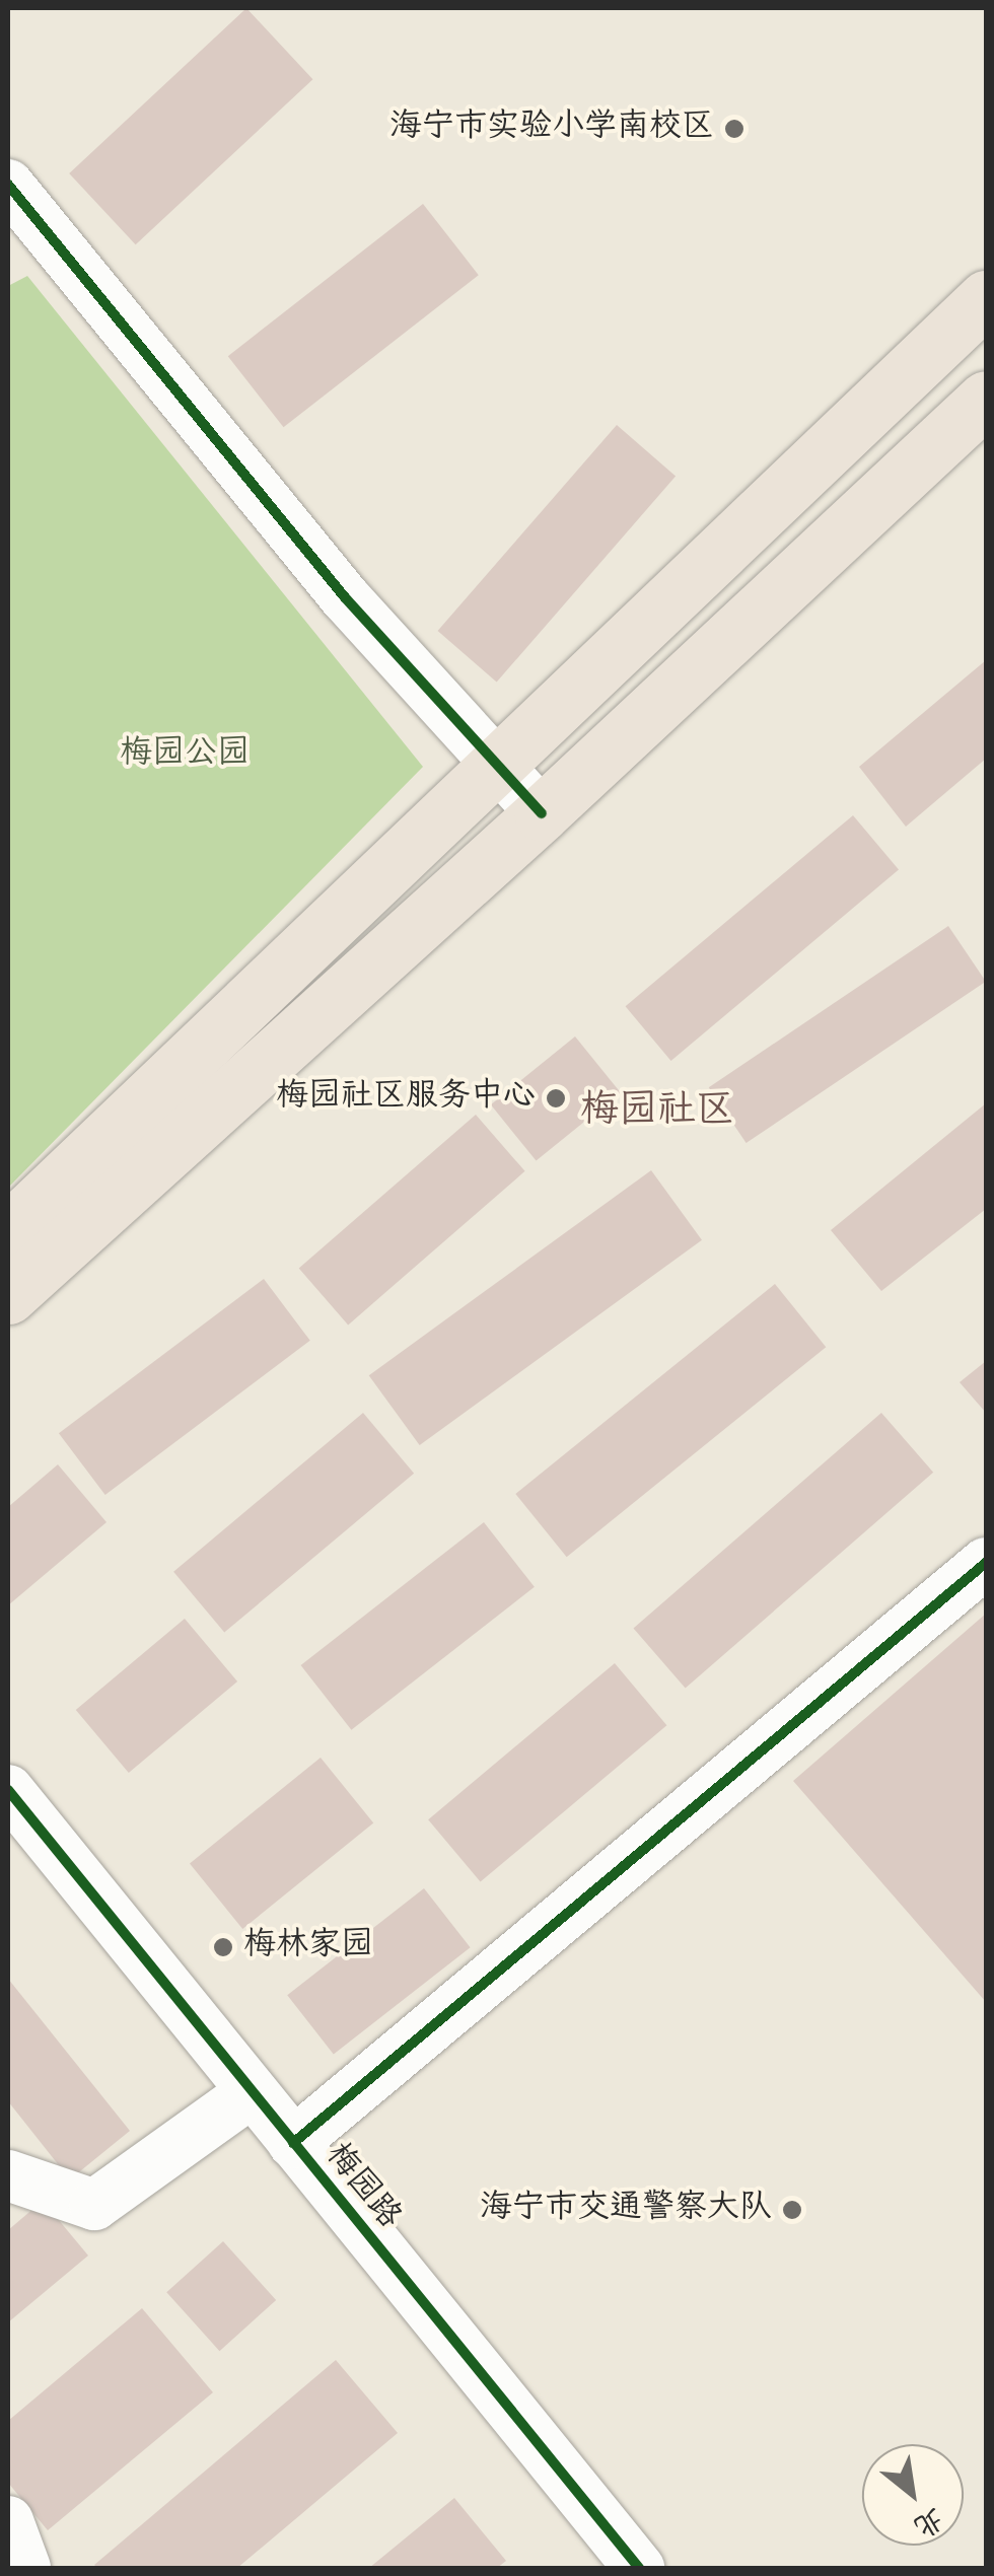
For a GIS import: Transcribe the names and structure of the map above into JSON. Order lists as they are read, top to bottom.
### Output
{
  "streets": {
    "street": ["梅园路"]
  },
  "districts": ["梅园社区"],
  "parks": ["梅园公园"],
  "places": [
    "海宁市实验小学南校区",
    "梅园社区服务中心",
    "梅林家园",
    "海宁市交通警察大队"
  ],
  "north": "bottom right"
}
